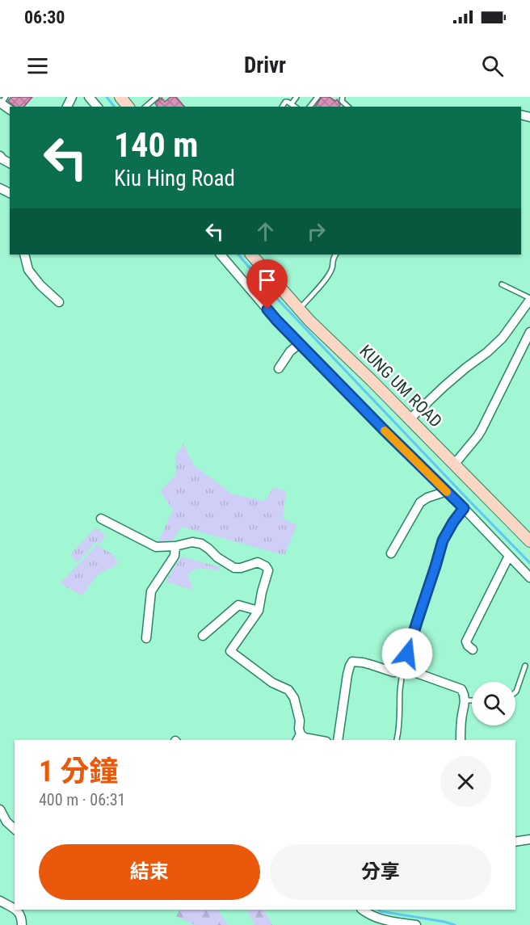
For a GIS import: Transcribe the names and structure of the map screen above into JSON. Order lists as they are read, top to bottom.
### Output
{
  "streets": {
    "street": ["KUNG UM ROAD"]
  },
  "page": {
    "status": "06:30",
    "header": "Drivr",
    "turn": ["140 m", "Kiu Hing Road"],
    "heading": ["1 分鐘", "400 m · 06:31"],
    "buttons": ["結束", "分享"]
  }
}
